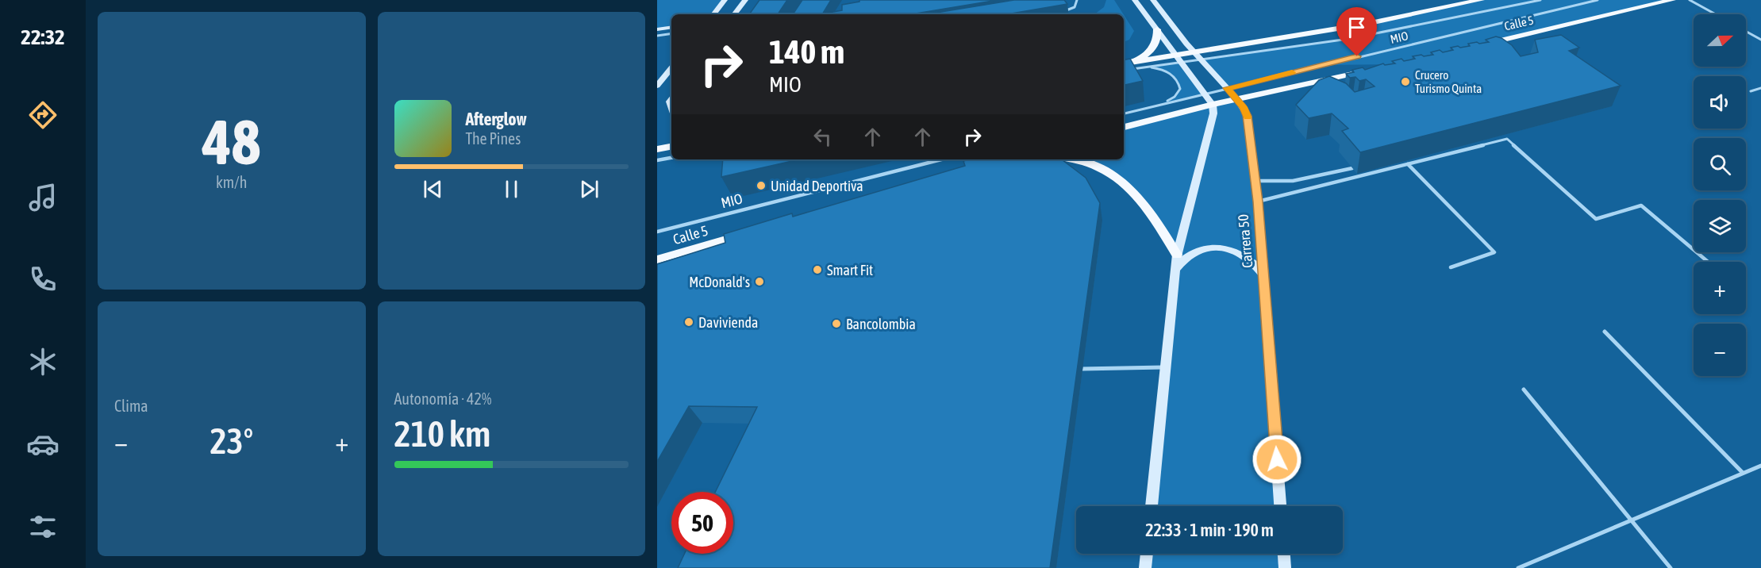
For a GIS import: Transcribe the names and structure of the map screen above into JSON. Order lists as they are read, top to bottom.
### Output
{
  "streets": {
    "main road": ["Calle 5", "Carrera 50"],
    "lane": ["MIO"]
  },
  "crossings": [
    ["MIO", "Carrera 50"]
  ],
  "places": [
    "Crucero Turismo Quinta",
    "Unidad Deportiva",
    "Smart Fit",
    "McDonald's",
    "Davivienda",
    "Bancolombia"
  ],
  "north": "right",
  "page": {
    "tabs": "22:32",
    "tile": [
      ["48", "km/h"],
      "Clima",
      ["Autonomía · 42%", "210 km"]
    ],
    "map_buttons": ["+", "−"],
    "turn": ["140 m", "MIO"],
    "song": ["Afterglow", "The Pines"],
    "heat": ["−", "23°", "+"],
    "limit": "50",
    "trip": "22:33 · 1 min · 190 m"
  }
}
